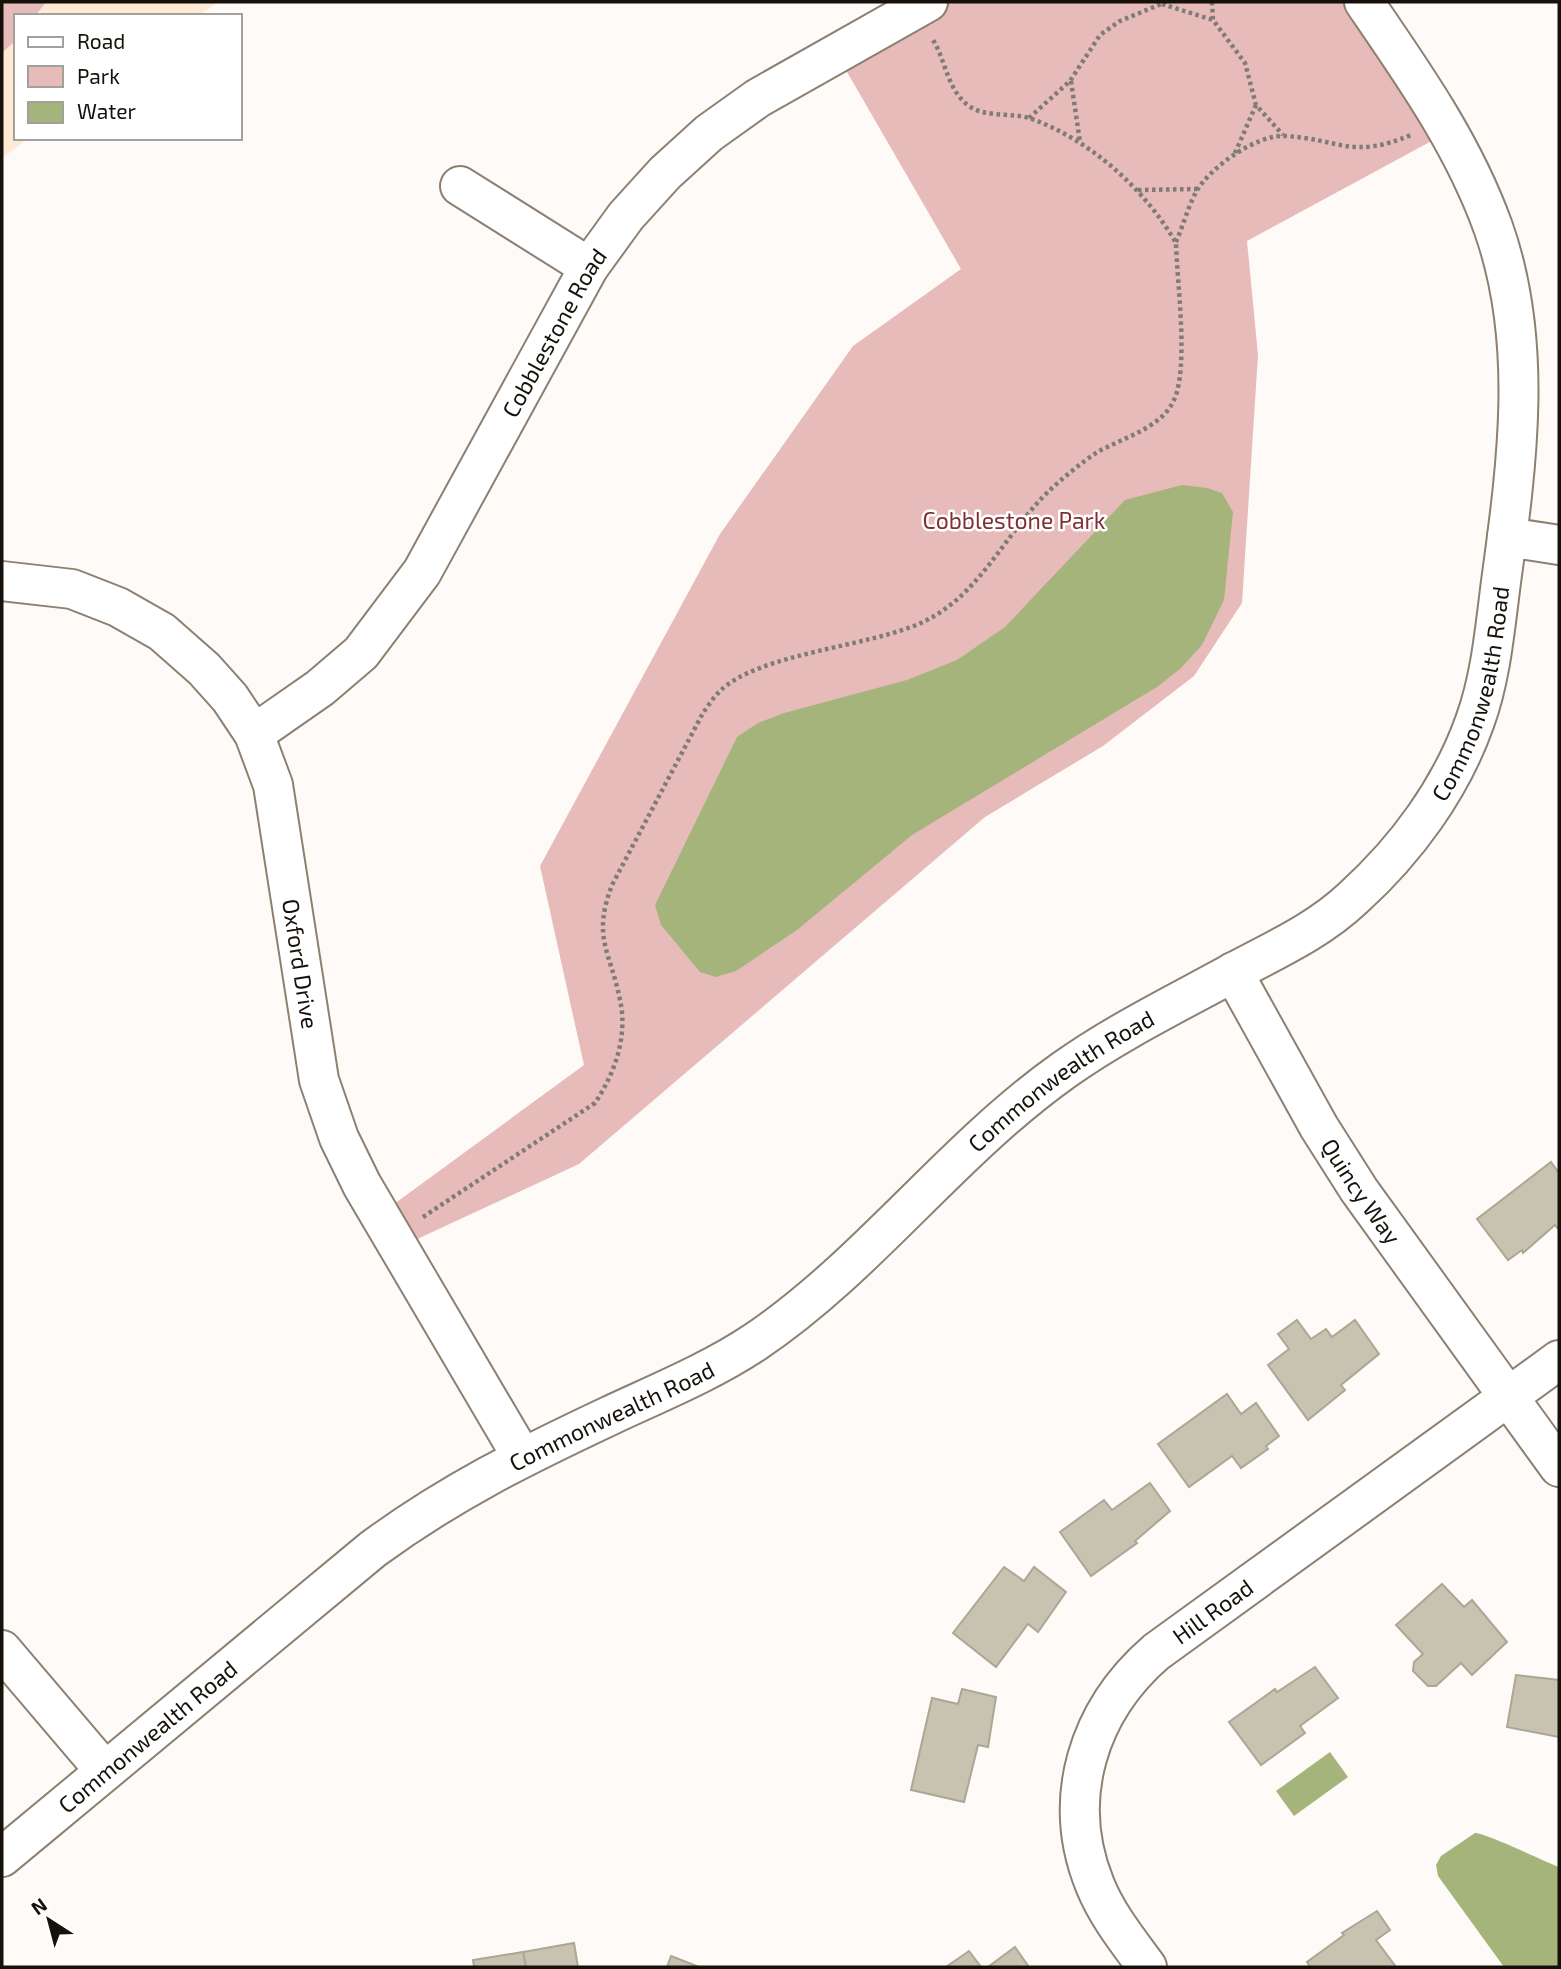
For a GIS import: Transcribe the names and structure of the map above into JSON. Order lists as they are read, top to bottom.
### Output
{
  "streets": {
    "street": [
      "Cobblestone Road",
      "Commonwealth Road",
      "Oxford Drive",
      "Quincy Way",
      "Hill Road"
    ]
  },
  "crossings": [
    ["Cobblestone Road", "Oxford Drive"],
    ["Commonwealth Road", "Oxford Drive"],
    ["Commonwealth Road", "Quincy Way"],
    ["Quincy Way", "Hill Road"]
  ],
  "parks": ["Cobblestone Park"],
  "legend": ["Road", "Park", "Water"],
  "north": "top left"
}
